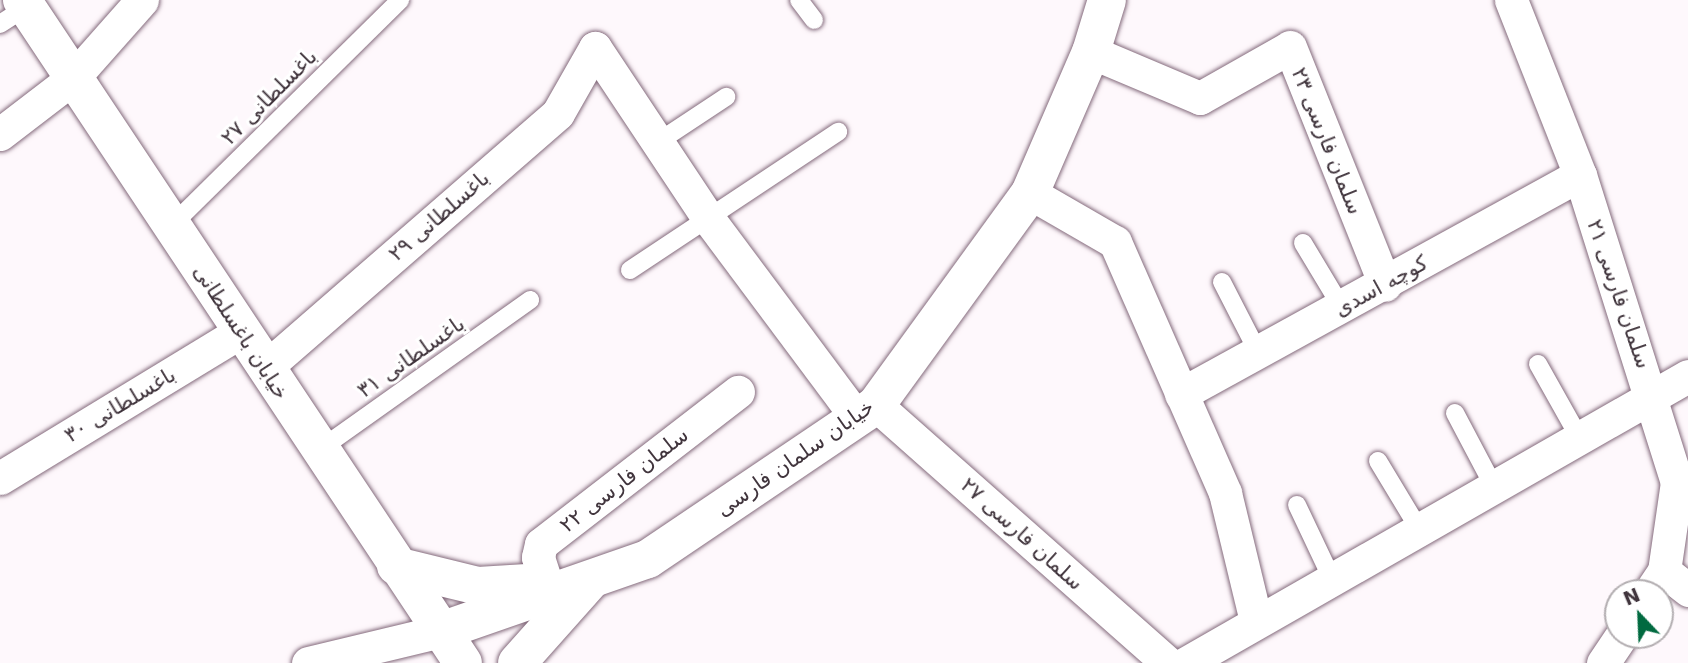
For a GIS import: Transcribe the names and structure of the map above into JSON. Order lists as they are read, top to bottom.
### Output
{
  "streets": {
    "street": [
      "سلمان فارسی ۲۳",
      "باغسلطانی ۲۹",
      "کوچه اسدی",
      "سلمان فارسی ۲۱",
      "خیابان باغسلطانی",
      "باغسلطانی ۳۰",
      "خیابان سلمان فارسی",
      "سلمان فارسی ۲۲",
      "سلمان فارسی ۲۷"
    ],
    "lane": ["باغسلطانی ۲۷", "باغسلطانی ۳۱"]
  },
  "crossings": [
    ["باغسلطانی ۲۷", "خیابان باغسلطانی"],
    ["سلمان فارسی ۲۳", "کوچه اسدی"],
    ["سلمان فارسی ۲۳", "خیابان سلمان فارسی"],
    ["باغسلطانی ۲۹", "خیابان باغسلطانی"],
    ["باغسلطانی ۲۹", "سلمان فارسی ۲۷"],
    ["کوچه اسدی", "سلمان فارسی ۲۱"],
    ["خیابان باغسلطانی", "باغسلطانی ۳۱"],
    ["خیابان باغسلطانی", "باغسلطانی ۳۰"],
    ["خیابان باغسلطانی", "خیابان سلمان فارسی"],
    ["خیابان سلمان فارسی", "سلمان فارسی ۲۷"]
  ],
  "north": "top left"
}
